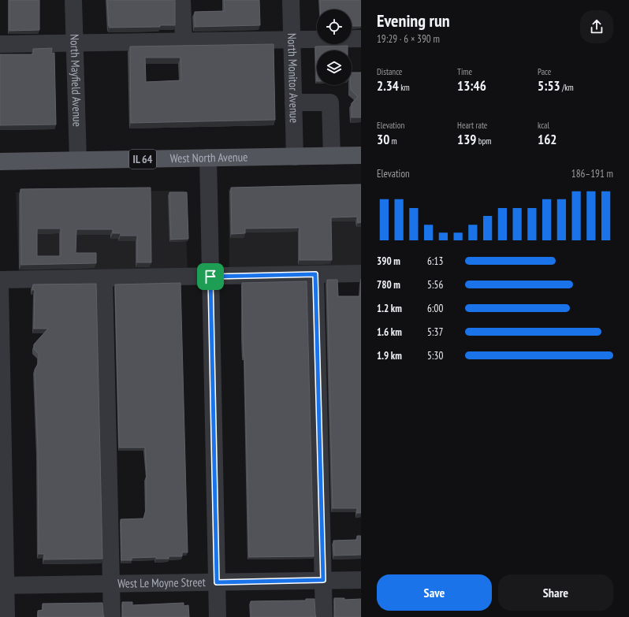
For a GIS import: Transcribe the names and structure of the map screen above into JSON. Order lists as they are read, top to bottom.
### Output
{
  "streets": {
    "main road": ["West North Avenue", "IL 64"],
    "street": ["North Monitor Avenue", "North Mayfield Avenue", "West Le Moyne Street"]
  },
  "crossings": [
    ["North Monitor Avenue", "West North Avenue"],
    ["North Mayfield Avenue", "West North Avenue"]
  ],
  "page": {
    "heading": ["Evening run", "19:29 · 6 × 390 m"],
    "stats": [
      ["Distance", "2.34 km"],
      ["Time", "13:46"],
      ["Pace", "5:53 /km"],
      ["Elevation", "30 m"],
      ["Heart rate", "139 bpm"],
      ["kcal", "162"]
    ],
    "chart": ["Elevation", "186–191 m"],
    "list": [
      {
        "name": "390 m",
        "note": "6:13"
      },
      {
        "name": "780 m",
        "note": "5:56"
      },
      {
        "name": "1.2 km",
        "note": "6:00"
      },
      {
        "name": "1.6 km",
        "note": "5:37"
      },
      {
        "name": "1.9 km",
        "note": "5:30"
      }
    ],
    "buttons": ["Save", "Share"]
  }
}
